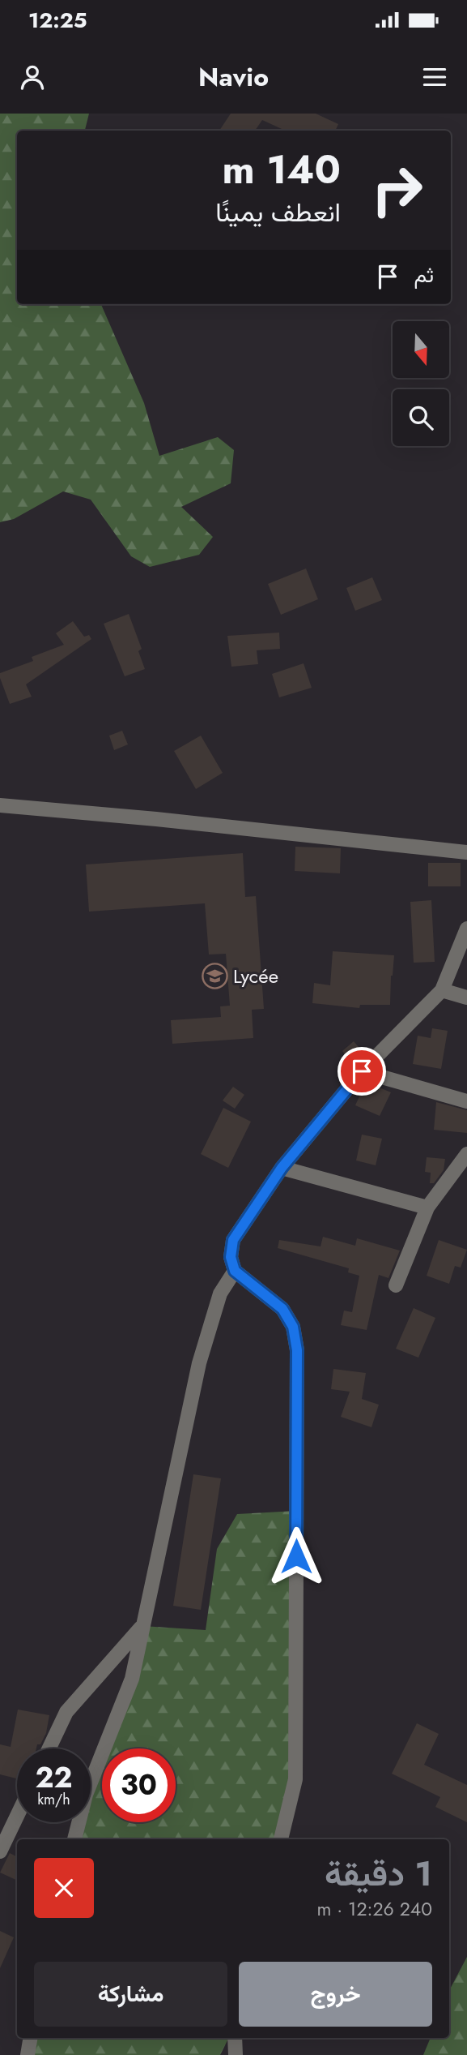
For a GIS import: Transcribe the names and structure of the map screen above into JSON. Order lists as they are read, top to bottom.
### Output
{
  "places": {
    "school or university": ["Lycée"]
  },
  "north": "bottom",
  "page": {
    "status": "12:25",
    "header": "Navio",
    "turn": ["140 m", "انعطف يمينًا"],
    "then": "ثم",
    "speed": "22 km/h",
    "limit": "30",
    "heading": ["1 دقيقة", "240 m · 12:26"],
    "buttons": ["خروج", "مشاركة"]
  }
}
